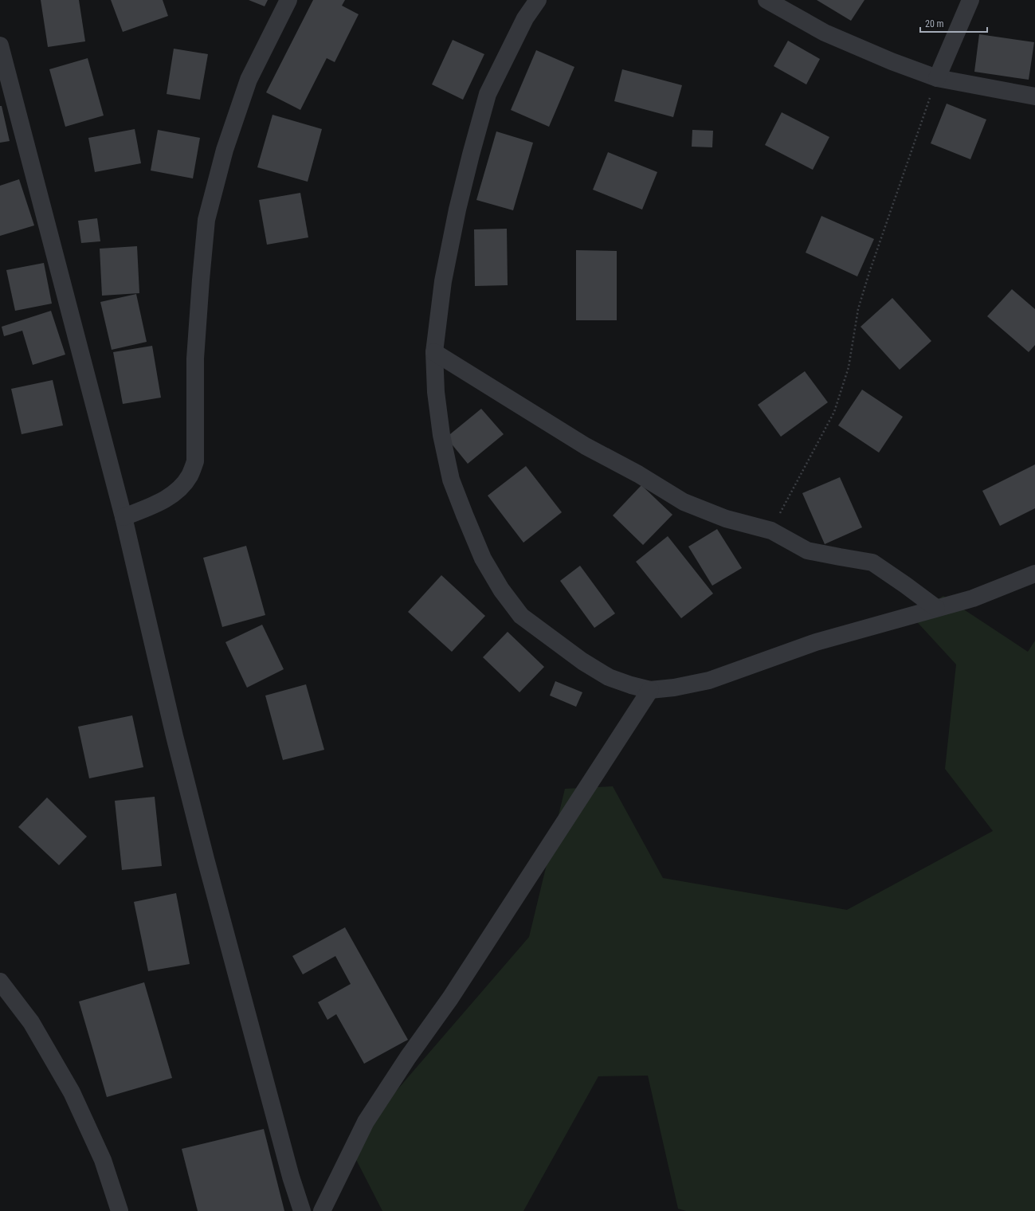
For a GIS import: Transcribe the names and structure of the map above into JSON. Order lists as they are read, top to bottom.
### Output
{
  "scale_bar": "20 m"
}
